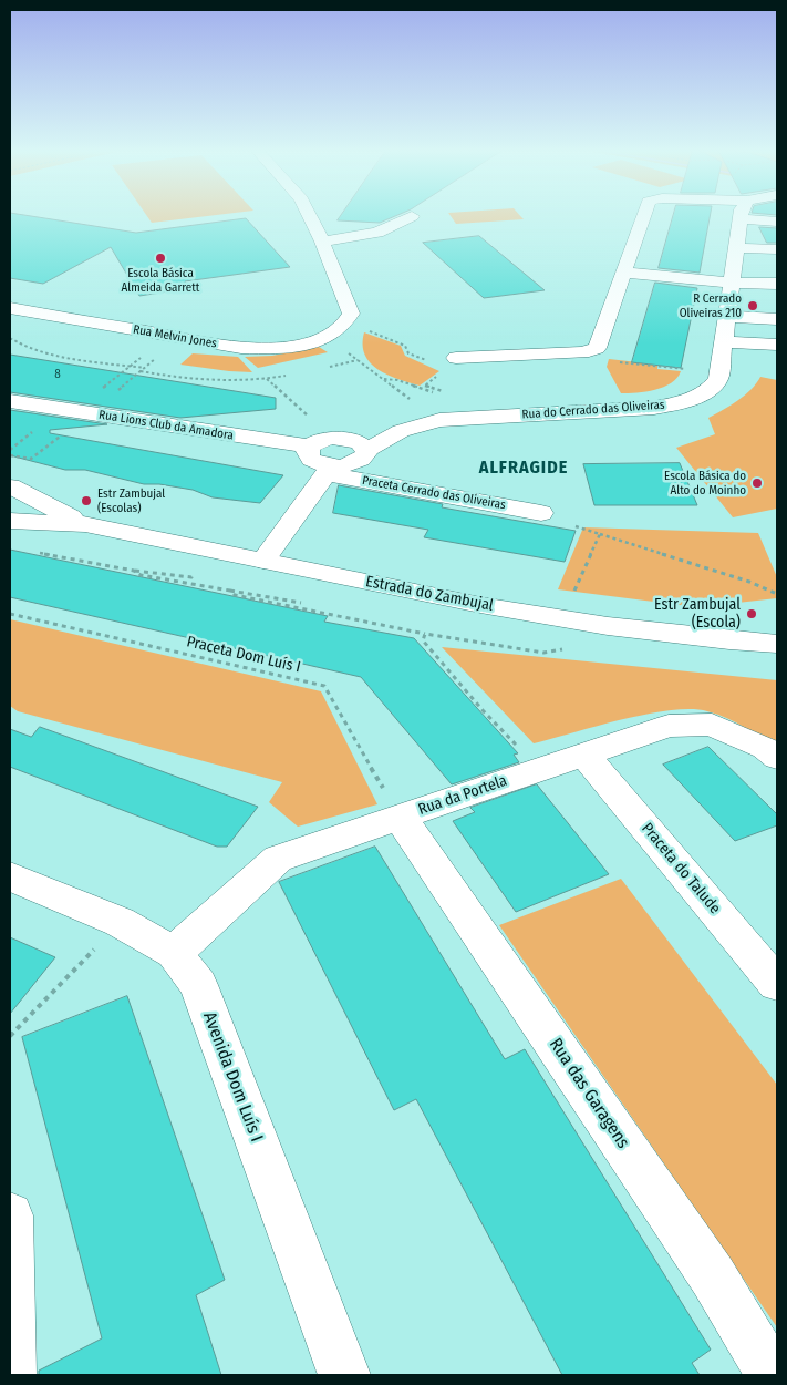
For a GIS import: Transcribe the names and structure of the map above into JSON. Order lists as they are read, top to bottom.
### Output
{
  "streets": {
    "street": [
      "Rua Melvin Jones",
      "Rua do Cerrado das Oliveiras",
      "Rua Lions Club da Amadora",
      "Praceta Cerrado das Oliveiras",
      "Estrada do Zambujal",
      "Rua da Portela",
      "Praceta do Talude",
      "Avenida Dom Luís I",
      "Rua das Garagens"
    ],
    "path": ["Praceta Dom Luís I"]
  },
  "crossings": [
    ["Rua do Cerrado das Oliveiras", "Rua Lions Club da Amadora"],
    ["Rua do Cerrado das Oliveiras", "Praceta Cerrado das Oliveiras"],
    ["Praceta Dom Luís I", "Rua da Portela"],
    ["Praceta Dom Luís I", "Rua das Garagens"],
    ["Rua da Portela", "Praceta do Talude"],
    ["Rua da Portela", "Avenida Dom Luís I"],
    ["Rua da Portela", "Rua das Garagens"]
  ],
  "districts": ["ALFRAGIDE"],
  "places": [
    "Escola Básica Almeida Garrett",
    "R Cerrado Oliveiras 210",
    "Escola Básica do Alto do Moinho",
    "Estr Zambujal (Escolas)",
    "Estr Zambujal (Escola)"
  ],
  "house_numbers": ["8"]
}
